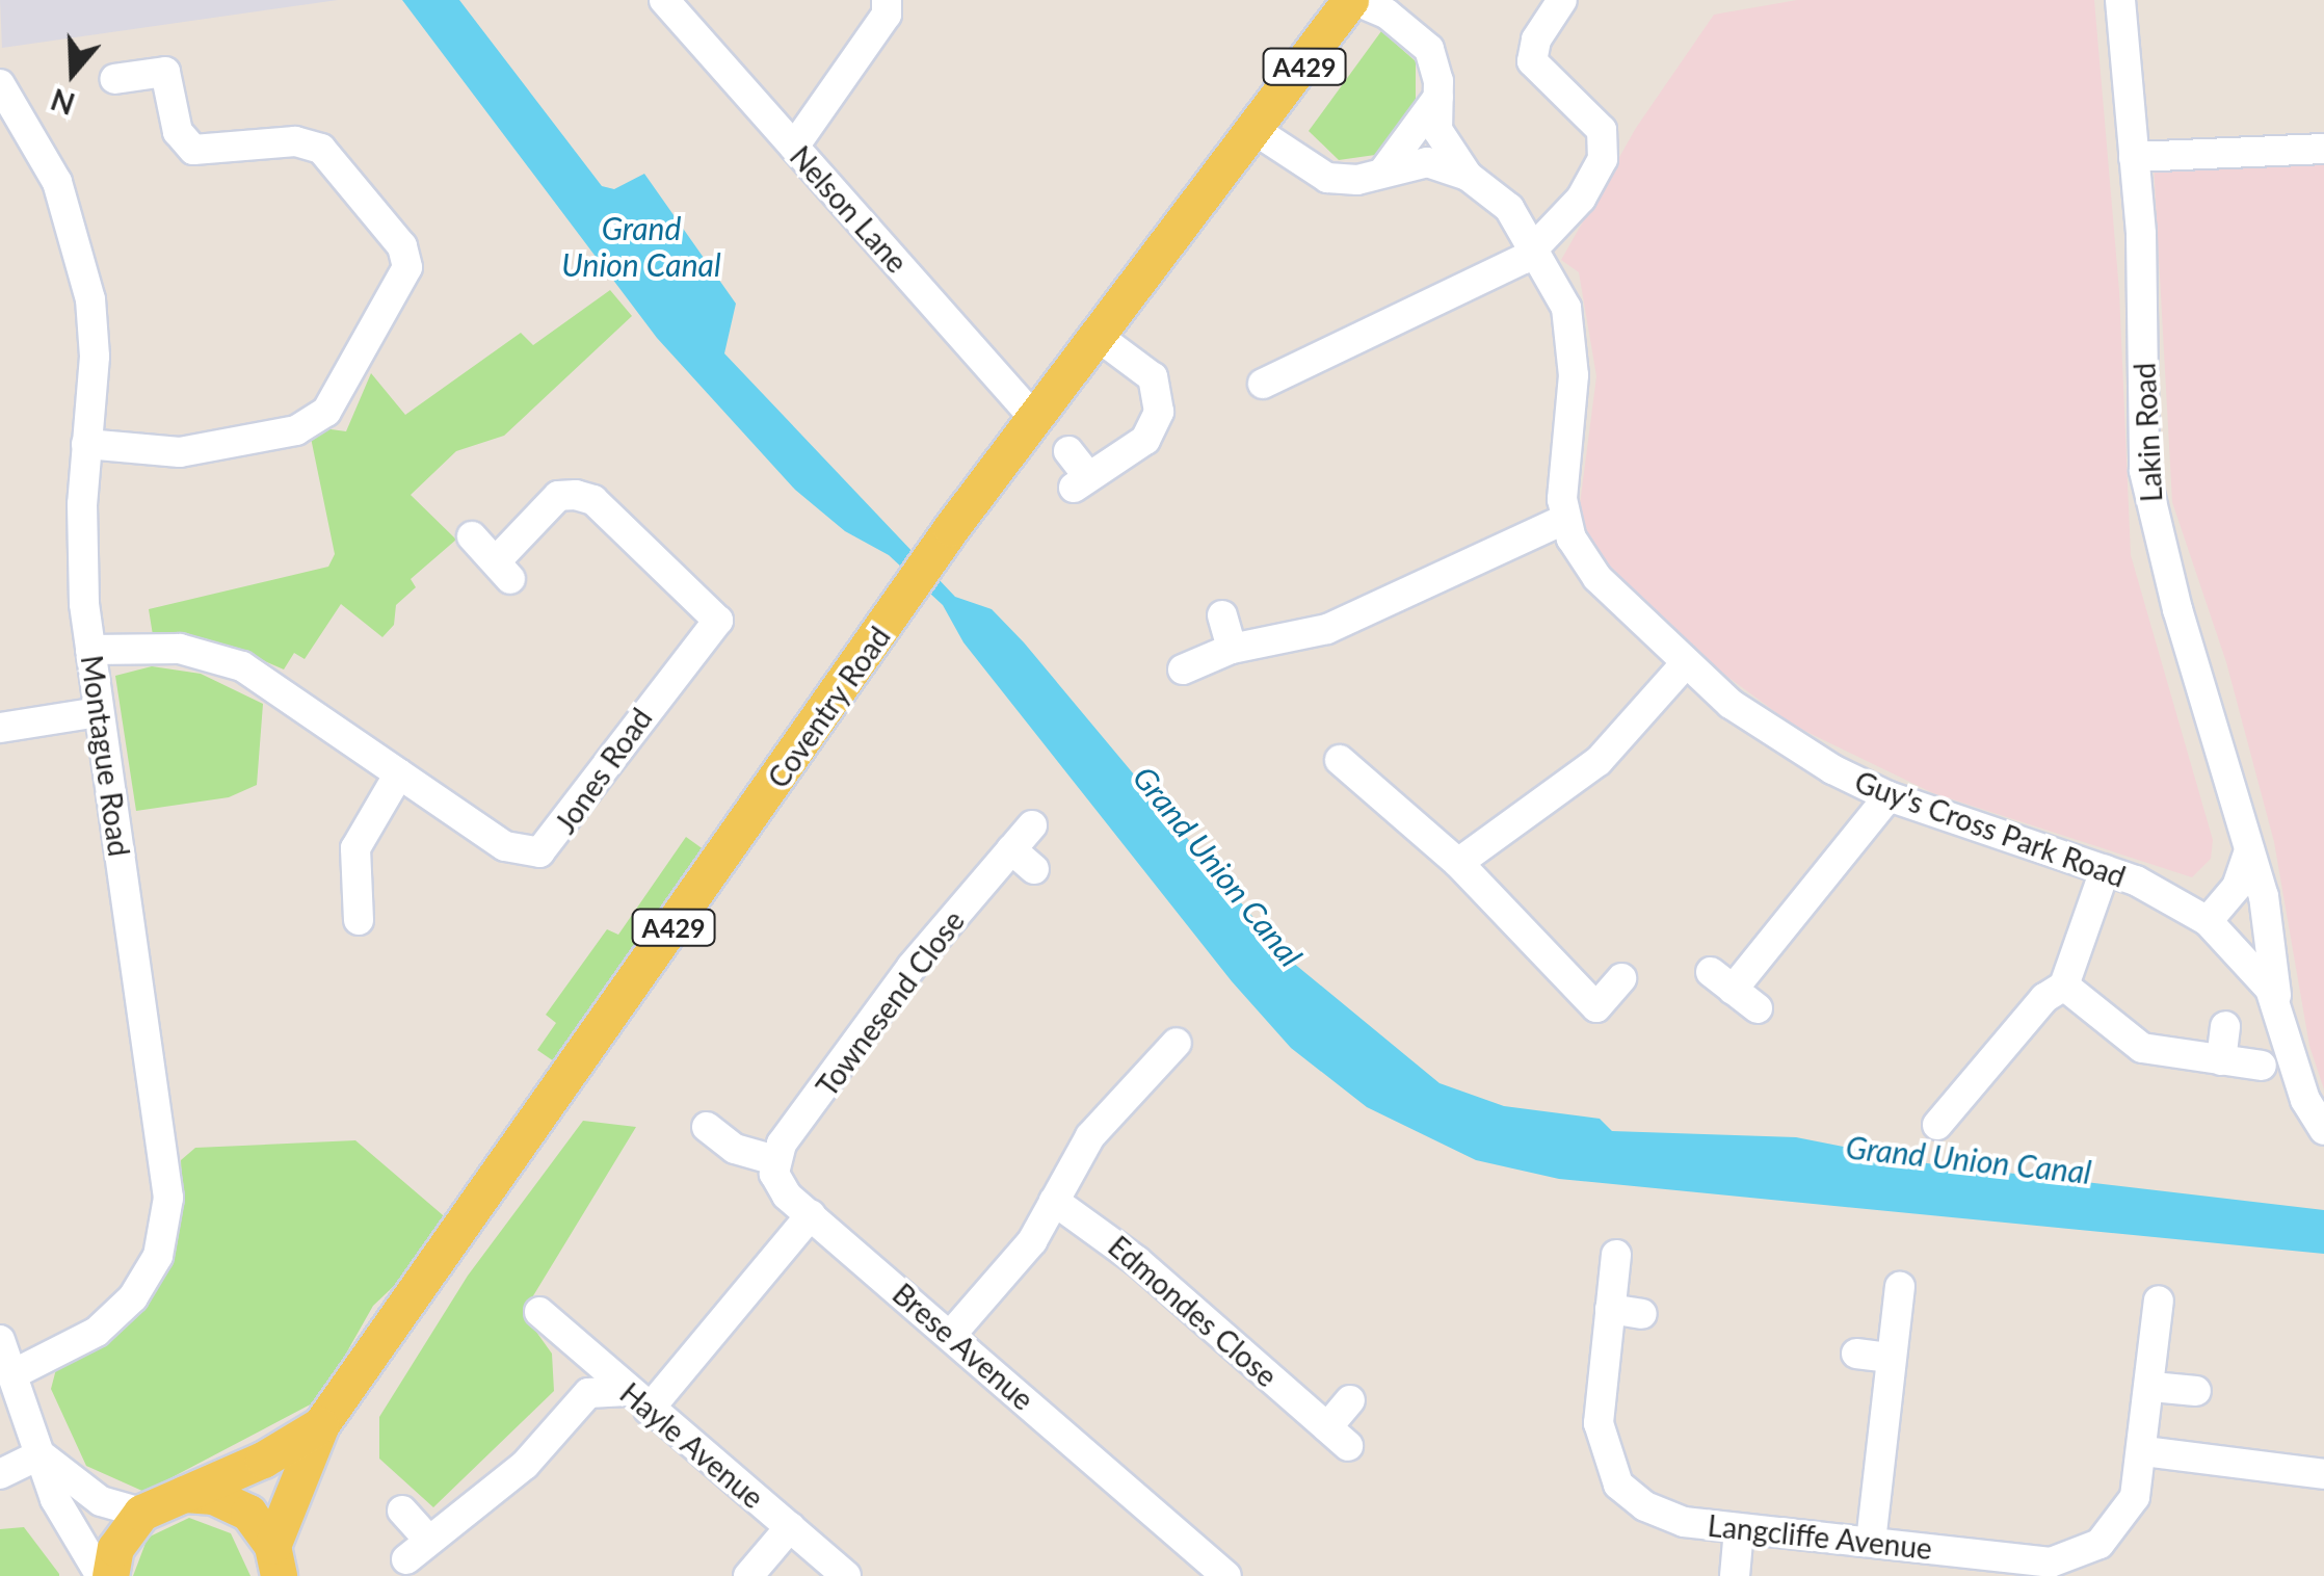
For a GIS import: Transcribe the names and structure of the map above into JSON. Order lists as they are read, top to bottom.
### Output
{
  "streets": {
    "main road": ["A429", "Coventry Road"],
    "street": [
      "Nelson Lane",
      "Lakin Road",
      "Montague Road",
      "Jones Road",
      "Guy's Cross Park Road",
      "Townesend Close",
      "Edmondes Close",
      "Brese Avenue",
      "Hayle Avenue",
      "Langcliffe Avenue"
    ]
  },
  "crossings": [
    ["Nelson Lane", "Coventry Road"],
    ["Lakin Road", "Guy's Cross Park Road"],
    ["Coventry Road", "Guy's Cross Park Road"],
    ["Montague Road", "Jones Road"],
    ["Townesend Close", "Brese Avenue"]
  ],
  "water": ["Grand Union Canal"],
  "north": "bottom"
}
